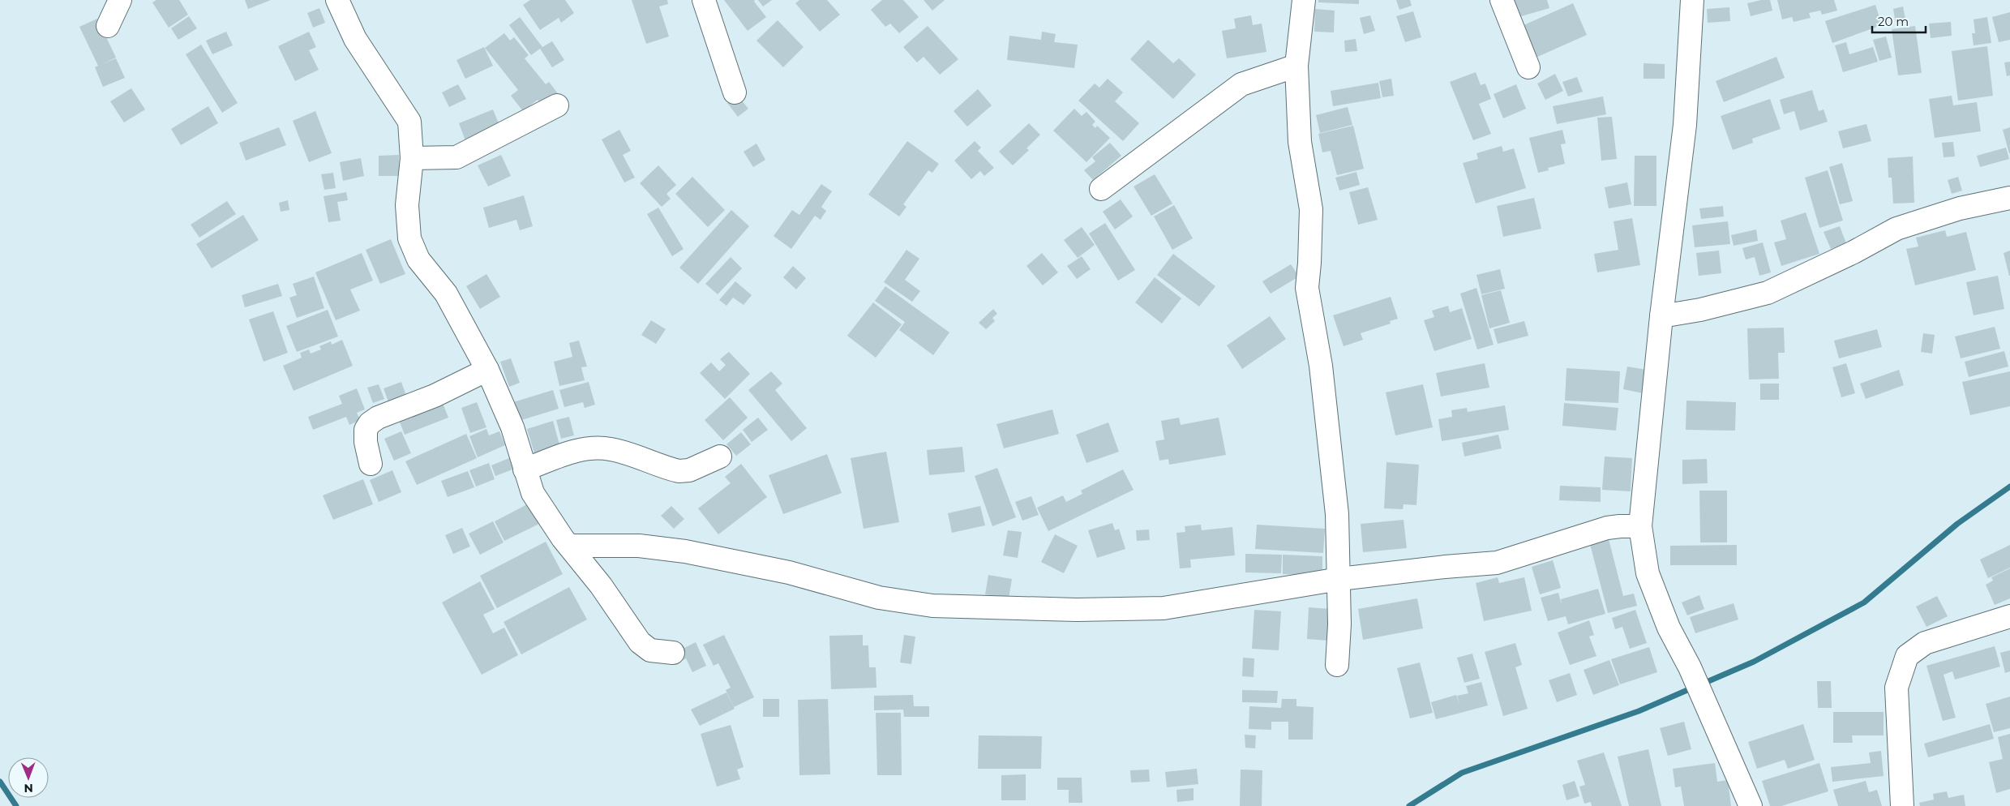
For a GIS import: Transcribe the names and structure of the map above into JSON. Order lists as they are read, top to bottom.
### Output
{
  "scale_bar": "20 m",
  "north": "bottom"
}
